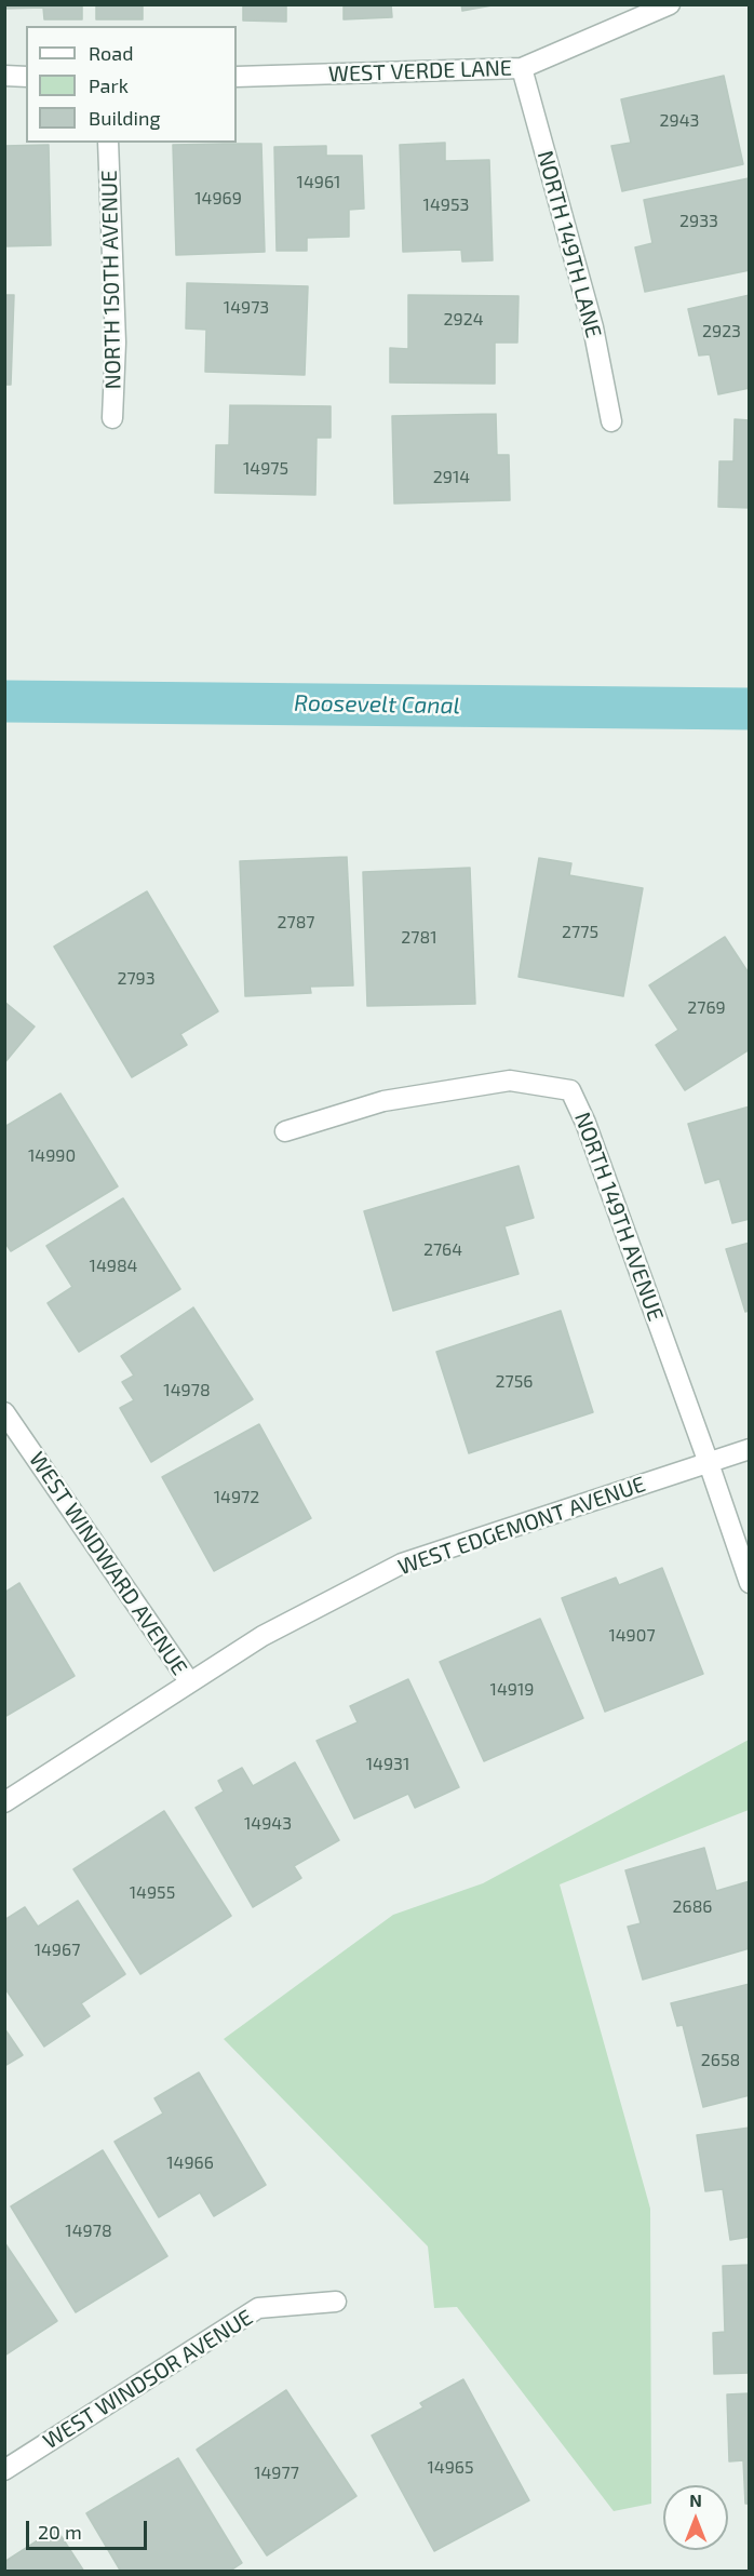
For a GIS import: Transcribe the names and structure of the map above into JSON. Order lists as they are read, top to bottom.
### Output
{
  "streets": {
    "street": [
      "WEST VERDE LANE",
      "NORTH 149TH LANE",
      "NORTH 150TH AVENUE",
      "NORTH 149TH AVENUE",
      "WEST EDGEMONT AVENUE",
      "WEST WINDWARD AVENUE",
      "WEST WINDSOR AVENUE"
    ]
  },
  "crossings": [
    ["WEST VERDE LANE", "NORTH 149TH LANE"],
    ["NORTH 149TH AVENUE", "WEST EDGEMONT AVENUE"],
    ["WEST EDGEMONT AVENUE", "WEST WINDWARD AVENUE"]
  ],
  "water": ["Roosevelt Canal"],
  "house_numbers": [
    "2943",
    "14961",
    "14969",
    "14953",
    "2933",
    "14973",
    "2924",
    "2923",
    "14975",
    "2914",
    "2787",
    "2775",
    "2781",
    "2793",
    "2769",
    "14990",
    "2764",
    "14984",
    "2756",
    "14978",
    "14972",
    "14907",
    "14919",
    "14931",
    "14943",
    "14955",
    "2686",
    "14967",
    "2658",
    "14966",
    "14978",
    "14965",
    "14977"
  ],
  "legend": ["Road", "Park", "Building"],
  "scale_bar": "20 m",
  "north": "top"
}
